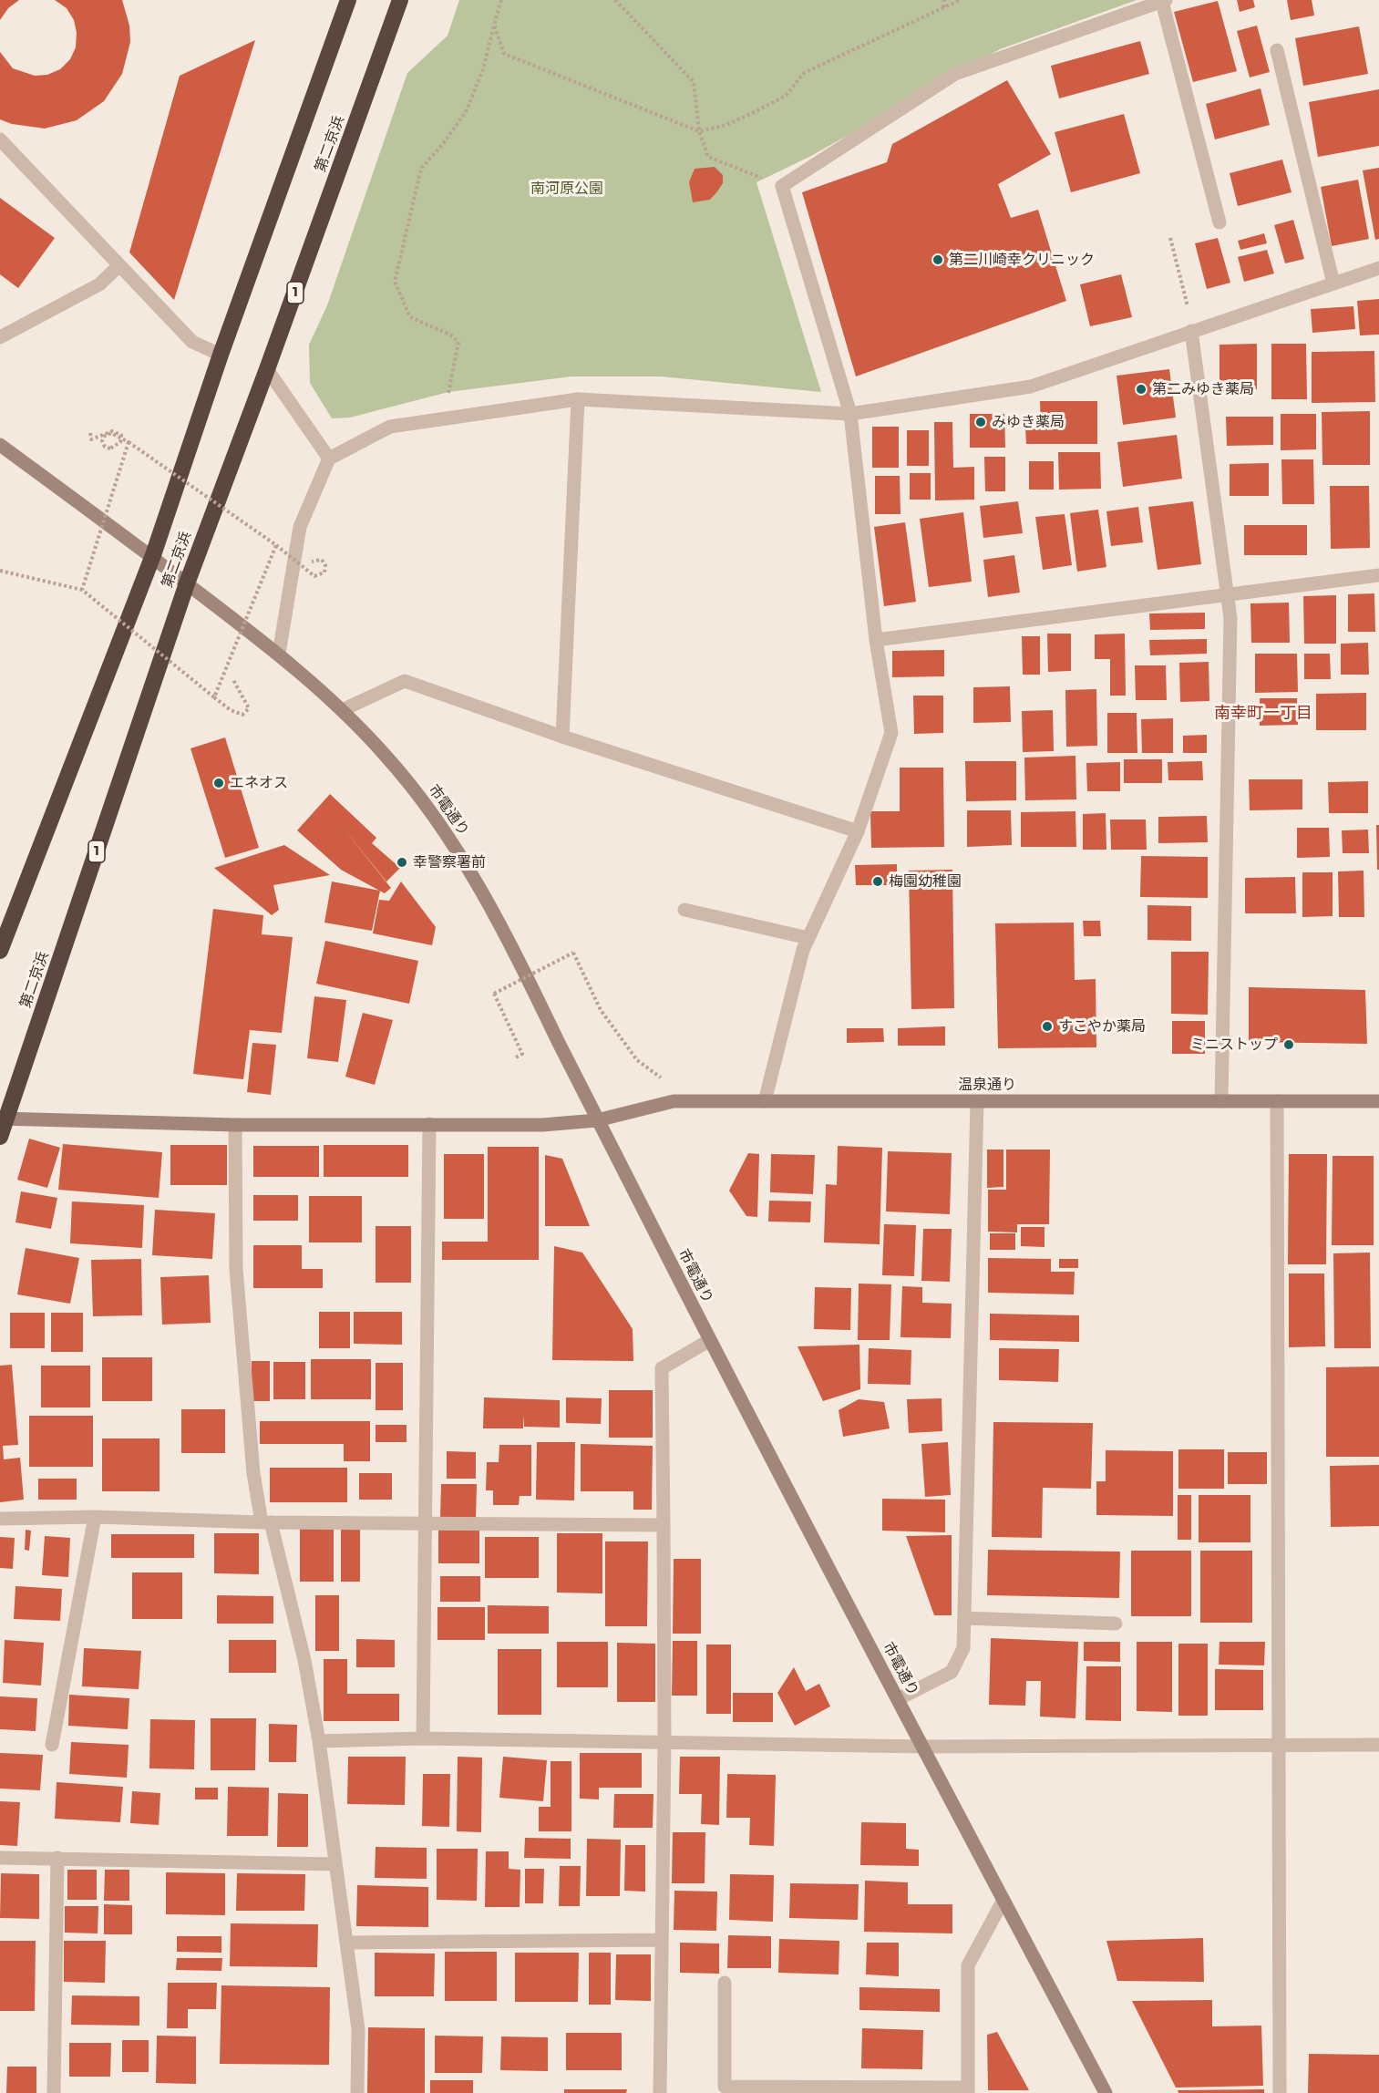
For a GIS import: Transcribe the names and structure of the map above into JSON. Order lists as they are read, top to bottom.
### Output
{
  "streets": {
    "highway": ["第二京浜", "1"],
    "street": ["市電通り", "温泉通り"]
  },
  "crossings": [
    ["第二京浜", "市電通り"],
    ["第二京浜", "温泉通り"],
    ["市電通り", "温泉通り"]
  ],
  "districts": ["南幸町一丁目"],
  "parks": ["南河原公園"],
  "places": [
    "第二川崎幸クリニック",
    "第二みゆき薬局",
    "みゆき薬局",
    "エネオス",
    "幸警察署前",
    "梅園幼稚園",
    "すこやか薬局",
    "ミニストップ"
  ]
}
